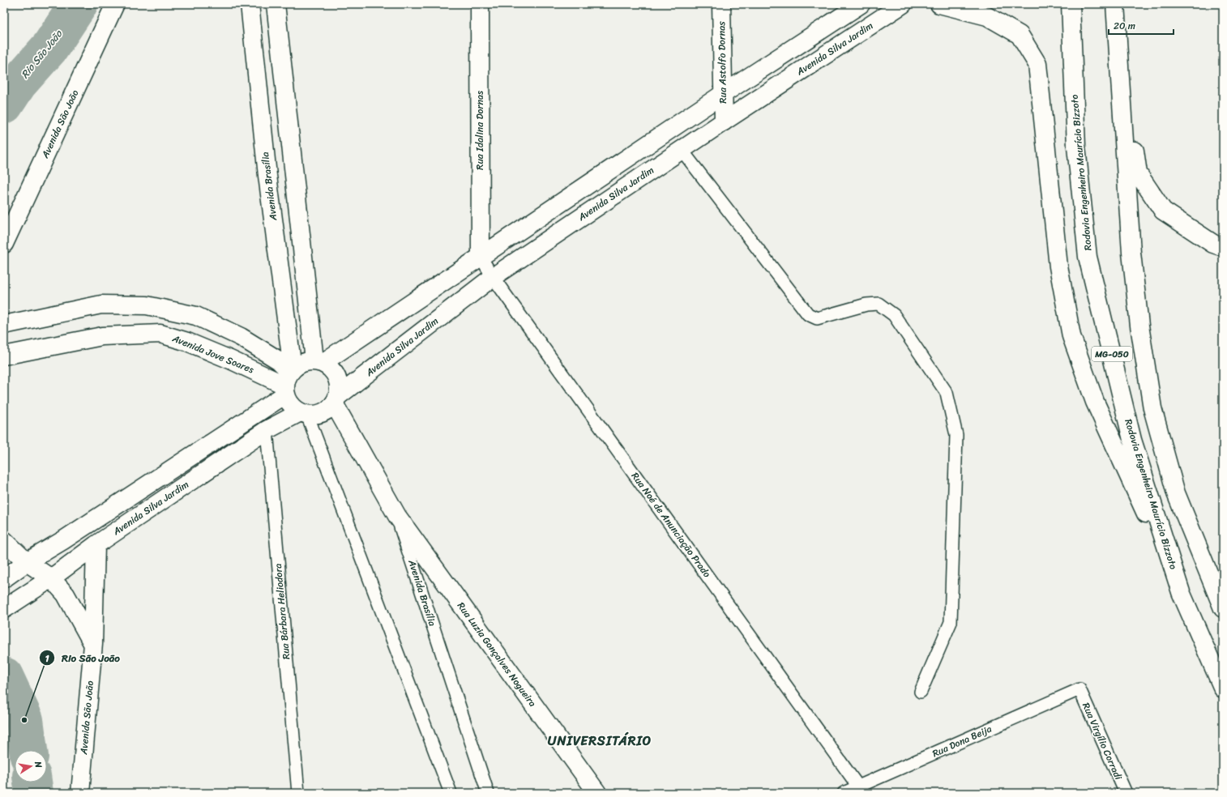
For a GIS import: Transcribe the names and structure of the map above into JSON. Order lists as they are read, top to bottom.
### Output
{
  "streets": {
    "main road": [
      "Avenida Silva Jardim",
      "Rua Astolfo Dornas",
      "Avenida São João",
      "Rua Idalina Dornas",
      "Rodovia Engenheiro Maurício Bizzoto",
      "Avenida Brasília",
      "Avenida Jove Soares",
      "MG-050",
      "Rua Luzia Gonçalves Nogueira"
    ],
    "lane": [
      "Rua Noé de Anunciação Prado",
      "Rua Bárbara Heliodora",
      "Rua Dona Beija",
      "Rua Virgílio Corradi"
    ]
  },
  "crossings": [
    ["Avenida Silva Jardim", "Rua Astolfo Dornas"],
    ["Avenida Silva Jardim", "Avenida São João"],
    ["Avenida Silva Jardim", "Avenida Brasília"],
    ["Avenida Silva Jardim", "Avenida Jove Soares"],
    ["Avenida Silva Jardim", "Rua Noé de Anunciação Prado"],
    ["Avenida Silva Jardim", "Rua Bárbara Heliodora"],
    ["Rua Idalina Dornas", "Rua Noé de Anunciação Prado"],
    ["Avenida Brasília", "Avenida Jove Soares"],
    ["Avenida Brasília", "Rua Luzia Gonçalves Nogueira"],
    ["Rua Noé de Anunciação Prado", "Rua Dona Beija"],
    ["Rua Dona Beija", "Rua Virgílio Corradi"]
  ],
  "districts": ["UNIVERSITÁRIO"],
  "water": ["Rio São João"],
  "places": ["Rio São João"],
  "scale_bar": "20 m",
  "north": "right"
}
